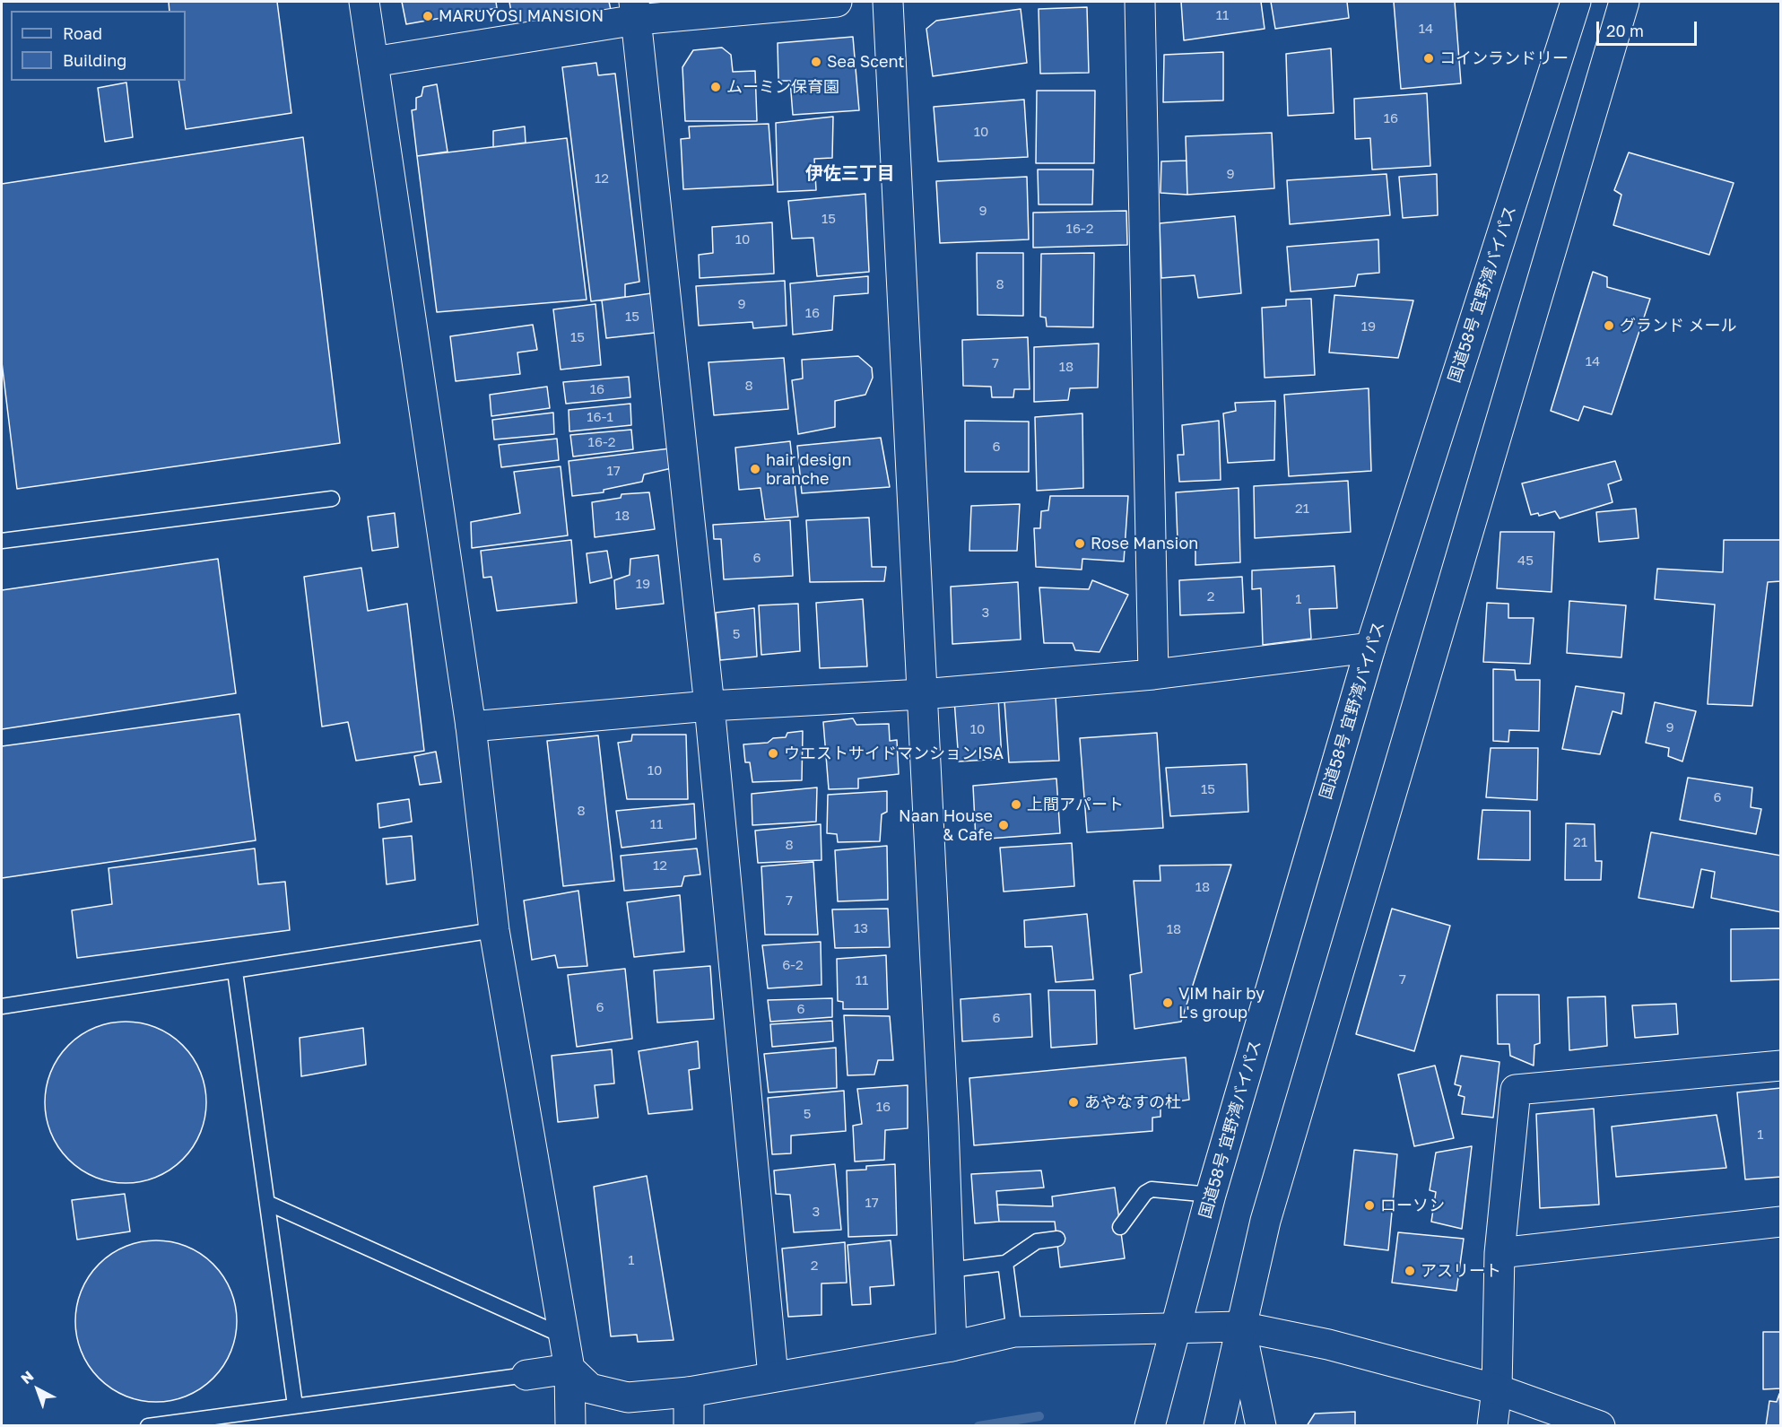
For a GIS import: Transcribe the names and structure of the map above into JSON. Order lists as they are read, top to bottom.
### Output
{
  "streets": {
    "main road": ["国道58号 宜野湾バイパス"]
  },
  "districts": ["伊佐三丁目"],
  "places": [
    "MARUYOSI MANSION",
    "コインランドリー",
    "Sea Scent",
    "ムーミン保育園",
    "グランド メール",
    "hair design branche",
    "Rose Mansion",
    "ウエストサイドマンションISA",
    "上間アパート",
    "Naan House & Cafe",
    "VIM hair by L's group",
    "あやなすの杜",
    "ローソン",
    "アスリート"
  ],
  "house_numbers": [
    "11",
    "14",
    "16",
    "10",
    "9",
    "12",
    "9",
    "15",
    "16-2",
    "10",
    "8",
    "9",
    "16",
    "15",
    "19",
    "15",
    "14",
    "7",
    "18",
    "8",
    "16",
    "16-1",
    "16-2",
    "6",
    "17",
    "21",
    "18",
    "6",
    "45",
    "19",
    "2",
    "1",
    "3",
    "5",
    "9",
    "10",
    "10",
    "15",
    "6",
    "8",
    "11",
    "21",
    "8",
    "12",
    "18",
    "7",
    "13",
    "18",
    "6-2",
    "7",
    "11",
    "6",
    "6",
    "6",
    "16",
    "5",
    "1",
    "17",
    "3",
    "1",
    "2"
  ],
  "legend": ["Road", "Building"],
  "scale_bar": "20 m",
  "north": "top left"
}
